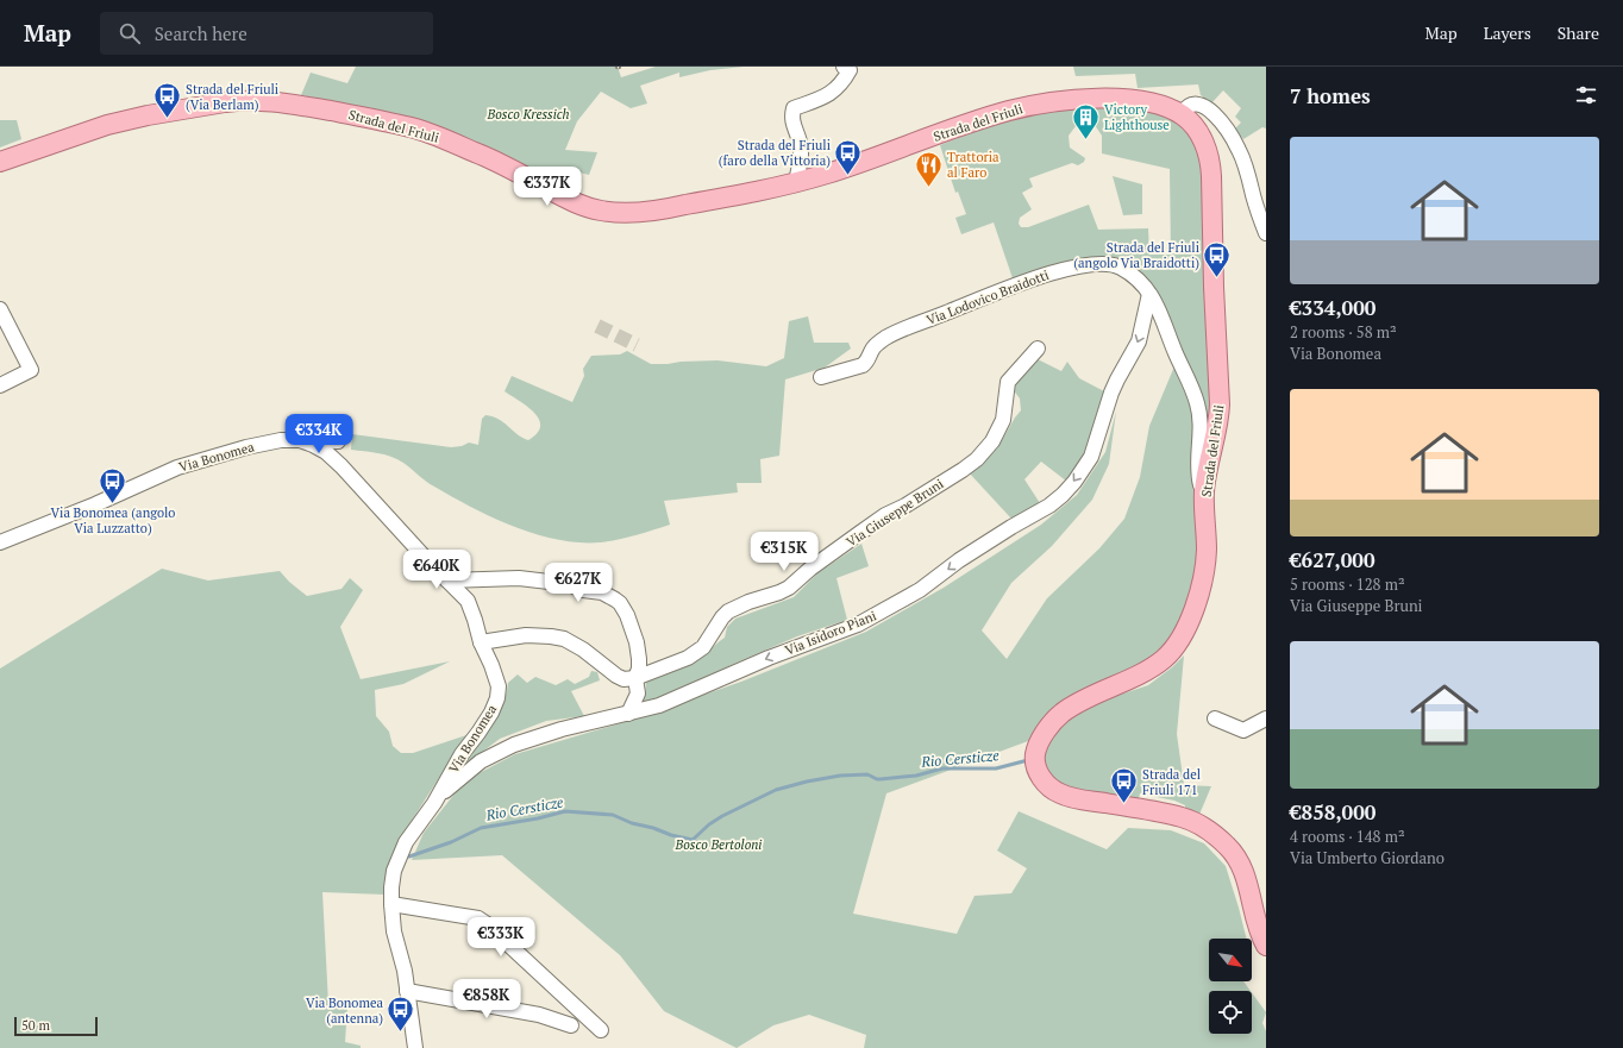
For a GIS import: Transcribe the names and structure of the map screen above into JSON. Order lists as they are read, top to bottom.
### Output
{
  "streets": {
    "main road": ["Strada del Friuli"],
    "street": [
      "Via Lodovico Braidotti",
      "Via Bonomea",
      "Via Giuseppe Bruni",
      "Via Isidoro Piani"
    ]
  },
  "crossings": [
    ["Strada del Friuli", "Via Lodovico Braidotti"],
    ["Via Lodovico Braidotti", "Via Isidoro Piani"],
    ["Via Bonomea", "Via Isidoro Piani"]
  ],
  "one_way": ["Via Isidoro Piani"],
  "water": ["Rio Cersticze"],
  "parks": ["Bosco Kressich", "Bosco Bertoloni"],
  "places": {
    "bus stop": [
      "Strada del Friuli (Via Berlam)",
      "Strada del Friuli (faro della Vittoria)",
      "Strada del Friuli (angolo Via Braidotti)",
      "Via Bonomea (angolo Via Luzzatto)",
      "Strada del Friuli 171",
      "Via Bonomea (antenna)"
    ],
    "building": ["Victory Lighthouse"],
    "restaurant": ["Trattoria al Faro"]
  },
  "scale_bar": "50 m",
  "north": "bottom right",
  "page": {
    "header": "Map",
    "search": "Search here",
    "nav": ["Map", "Layers", "Share"],
    "heading": "7 homes",
    "list": [
      {
        "name": "€334,000",
        "note": "2 rooms · 58 m² · Via Bonomea"
      },
      {
        "name": "€627,000",
        "note": "5 rooms · 128 m² · Via Giuseppe Bruni"
      },
      {
        "name": "€858,000",
        "note": "4 rooms · 148 m² · Via Umberto Giordano"
      }
    ],
    "price": [
      "€337K",
      "€334K",
      "€315K",
      "€640K",
      "€627K",
      "€333K",
      "€858K"
    ],
    "scale": "50 m"
  }
}
